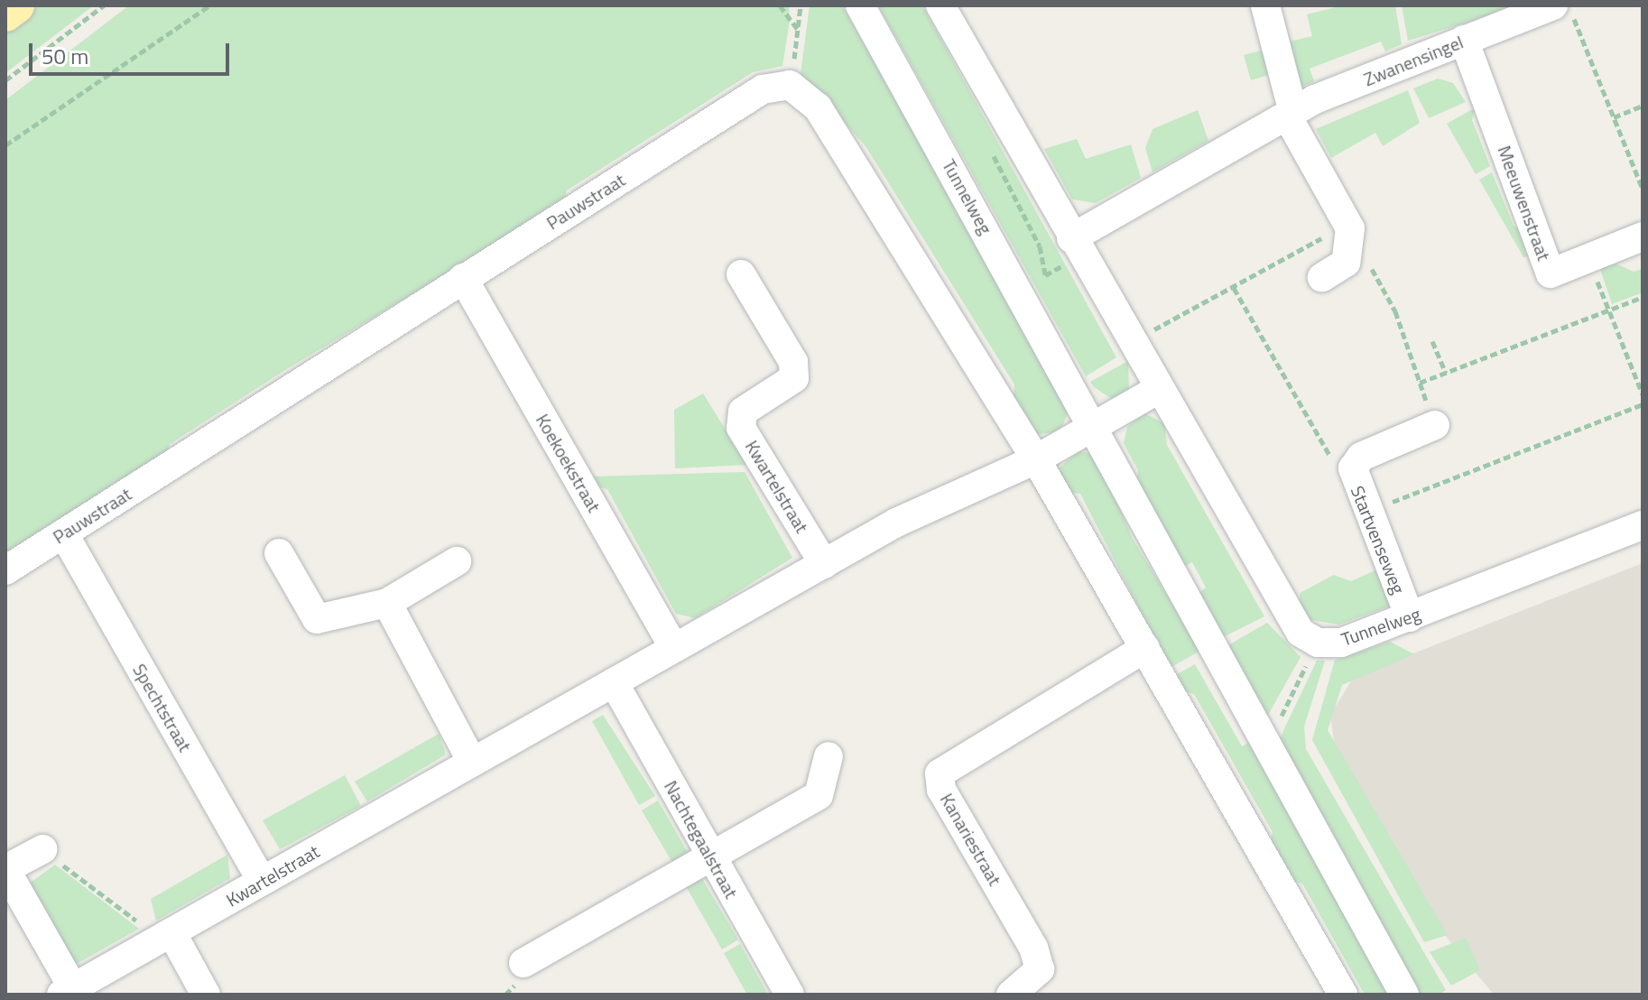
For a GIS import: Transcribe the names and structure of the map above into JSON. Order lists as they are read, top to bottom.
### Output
{
  "streets": {
    "street": [
      "Zwanensingel",
      "Tunnelweg",
      "Pauwstraat",
      "Meeuwenstraat",
      "Koekoekstraat",
      "Kwartelstraat",
      "Startvenseweg",
      "Spechtstraat",
      "Nachtegaalstraat",
      "Kanariestraat"
    ]
  },
  "crossings": [
    ["Zwanensingel", "Tunnelweg"],
    ["Zwanensingel", "Meeuwenstraat"],
    ["Tunnelweg", "Kwartelstraat"],
    ["Tunnelweg", "Startvenseweg"],
    ["Pauwstraat", "Koekoekstraat"],
    ["Pauwstraat", "Spechtstraat"],
    ["Koekoekstraat", "Kwartelstraat"],
    ["Kwartelstraat", "Spechtstraat"],
    ["Kwartelstraat", "Nachtegaalstraat"]
  ],
  "scale_bar": "50 m"
}
